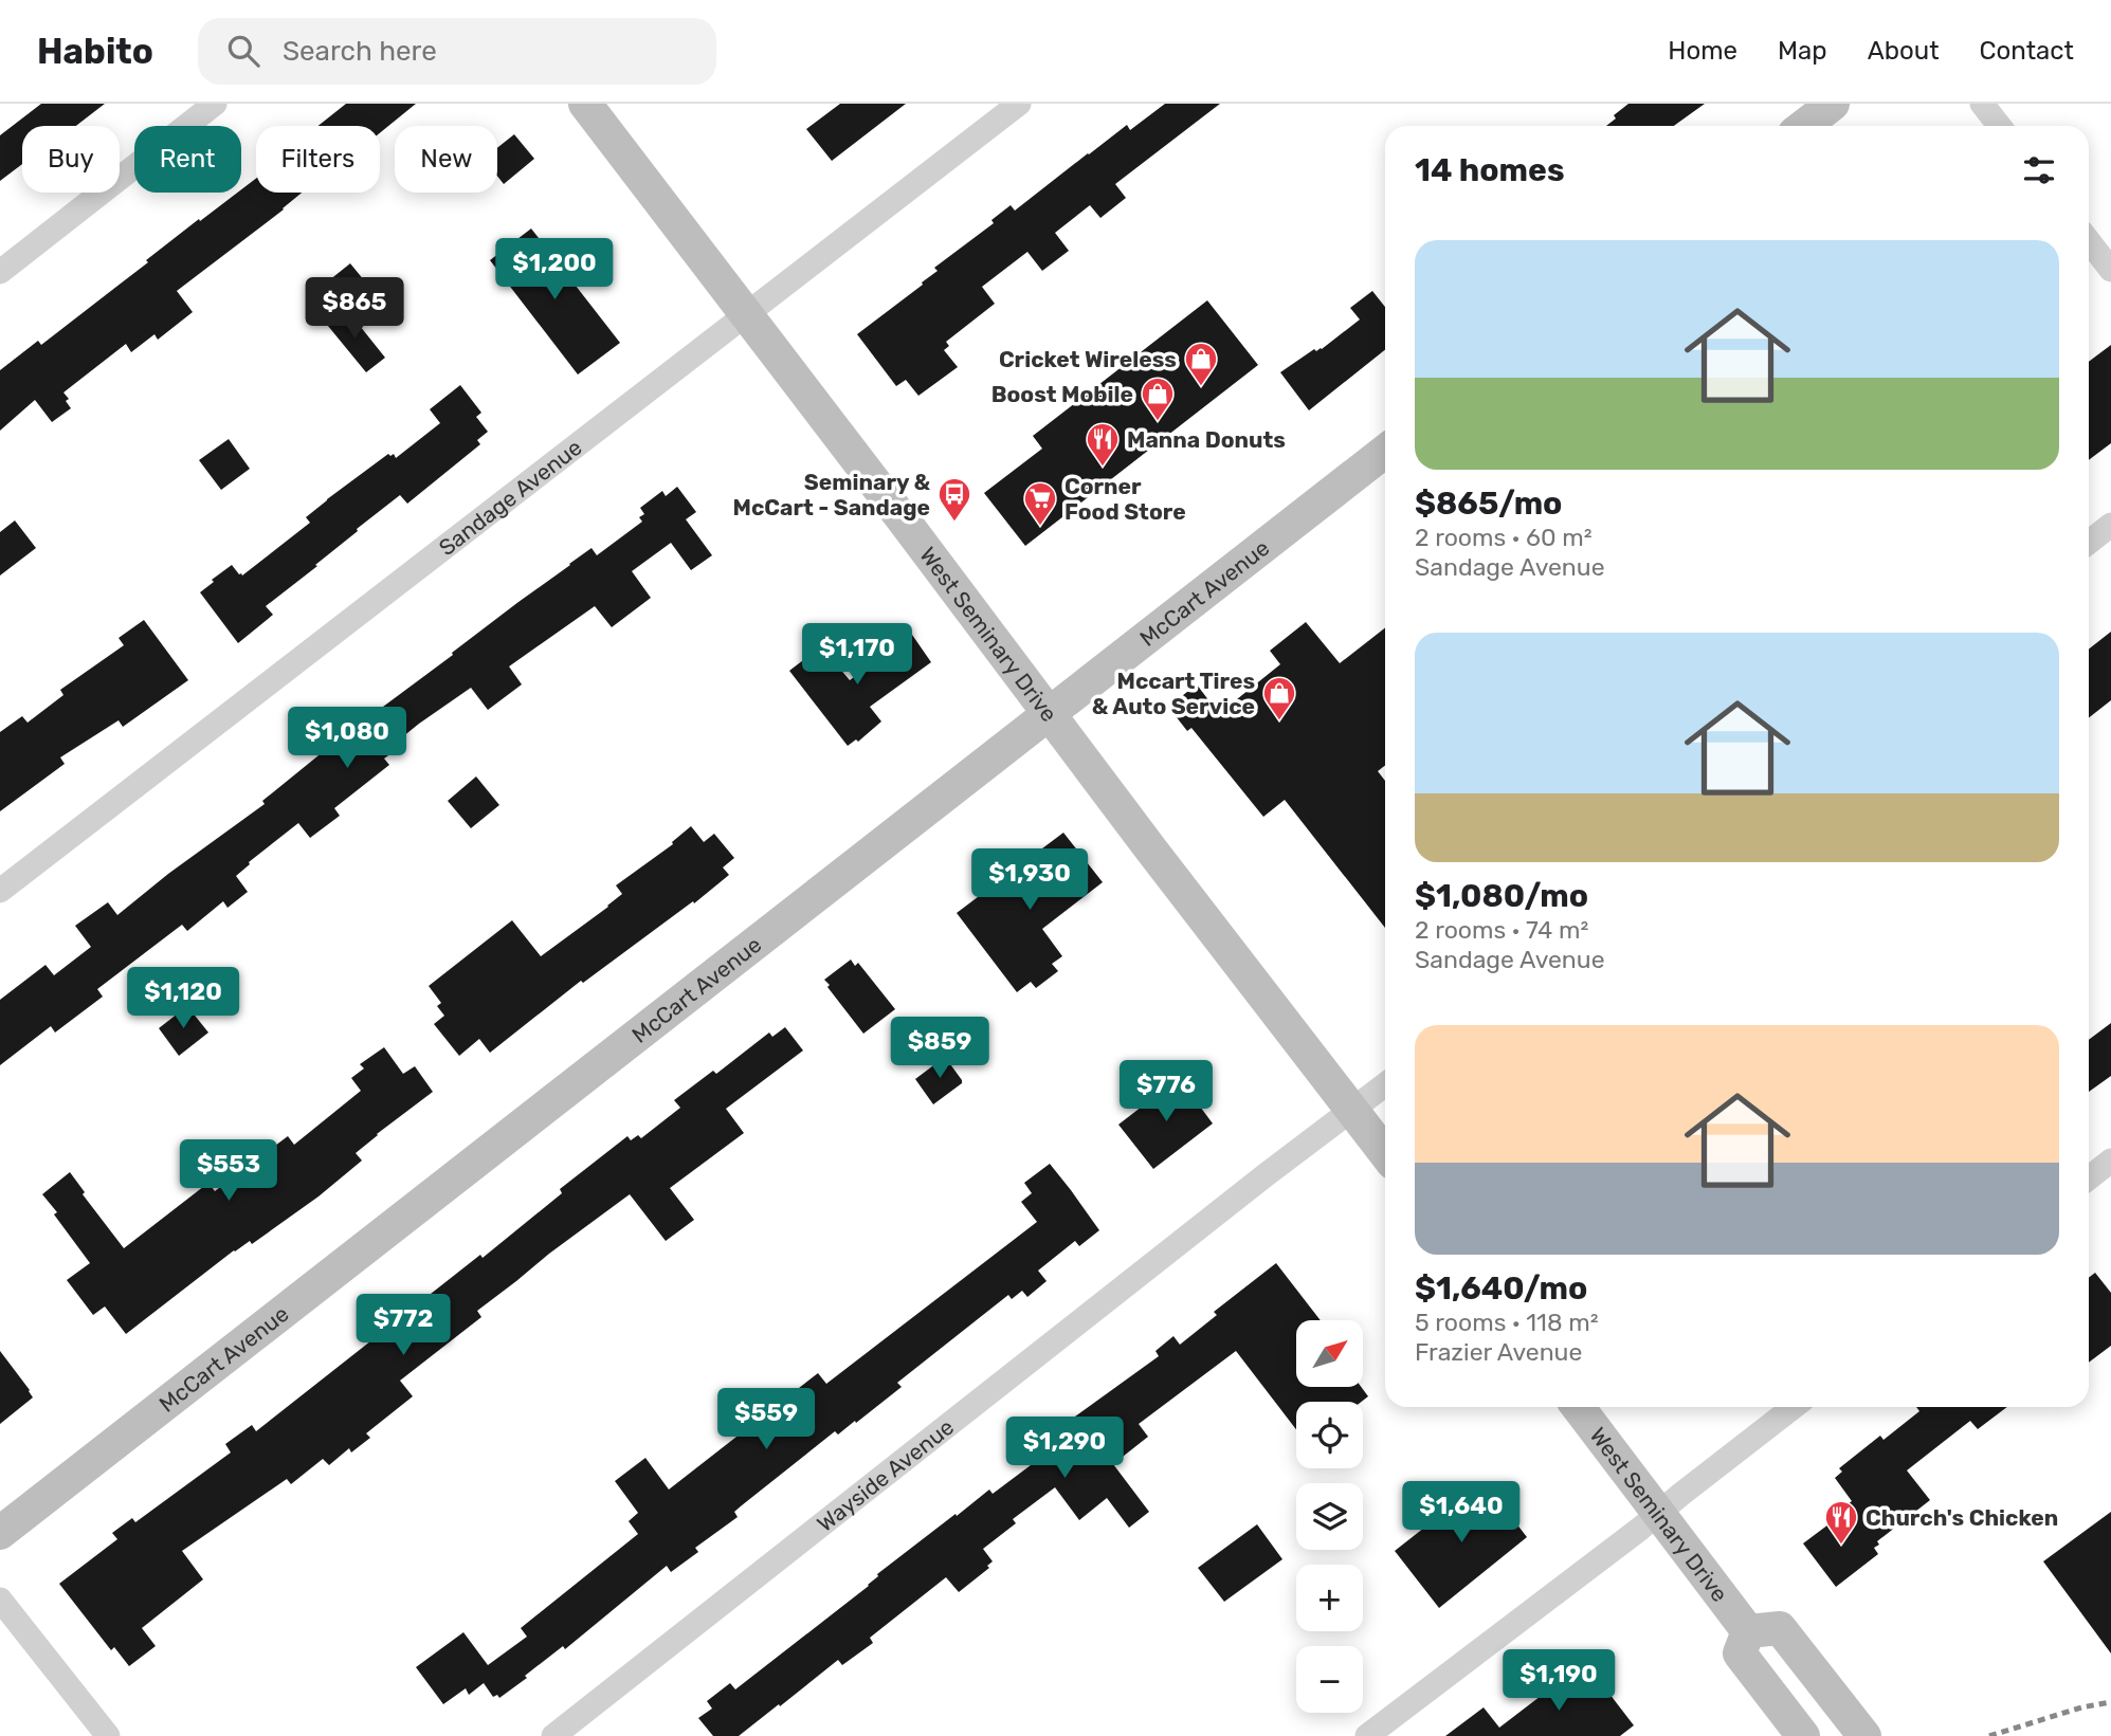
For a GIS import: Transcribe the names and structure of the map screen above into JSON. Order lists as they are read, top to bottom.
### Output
{
  "streets": {
    "main road": ["McCart Avenue", "West Seminary Drive"],
    "street": ["Sandage Avenue", "Wayside Avenue"]
  },
  "crossings": [
    ["Sandage Avenue", "West Seminary Drive"],
    ["McCart Avenue", "West Seminary Drive"],
    ["West Seminary Drive", "Wayside Avenue"]
  ],
  "places": {
    "shop": ["Cricket Wireless", "Boost Mobile", "Mccart Tires & Auto Service"],
    "restaurant": ["Manna Donuts", "Church's Chicken"],
    "bus stop": ["Seminary & McCart - Sandage"],
    "supermarket": ["Corner Food Store"]
  },
  "north": "top right",
  "page": {
    "header": "Habito",
    "search": "Search here",
    "nav": [
      "Home",
      "Map",
      "About",
      "Contact"
    ],
    "chip": [
      "Buy",
      "Rent",
      "Filters",
      "New"
    ],
    "heading": "14 homes",
    "list": [
      {
        "name": "$865/mo",
        "note": "2 rooms · 60 m² · Sandage Avenue"
      },
      {
        "name": "$1,080/mo",
        "note": "2 rooms · 74 m² · Sandage Avenue"
      },
      {
        "name": "$1,640/mo",
        "note": "5 rooms · 118 m² · Frazier Avenue"
      }
    ],
    "price": [
      "$1,200",
      "$865",
      "$1,170",
      "$1,080",
      "$1,930",
      "$1,120",
      "$859",
      "$776",
      "$553",
      "$772",
      "$559",
      "$1,290",
      "$1,640",
      "$1,190"
    ],
    "map_buttons": ["+", "−"]
  }
}
